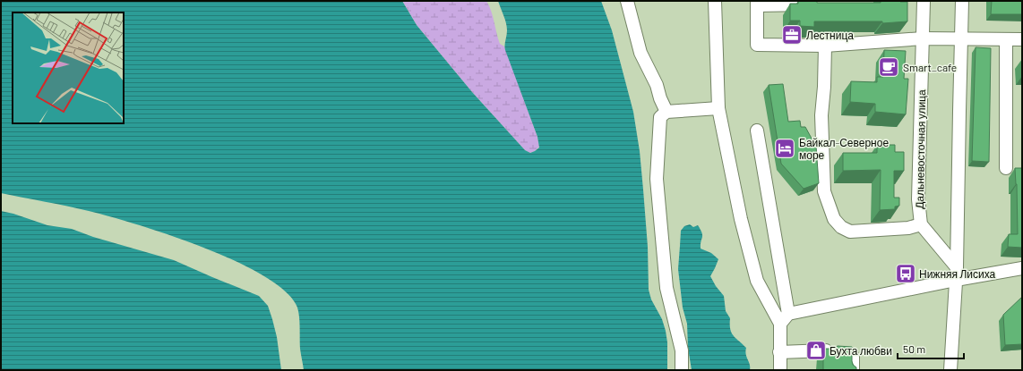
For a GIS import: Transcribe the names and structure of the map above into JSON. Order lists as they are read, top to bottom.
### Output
{
  "streets": {
    "street": ["Дальневосточная улица"]
  },
  "places": {
    "office": ["Лестница"],
    "cafe": ["Smart_cafe"],
    "hotel": ["Байкал-Северное море"],
    "bus stop": ["Нижняя Лисиха"],
    "shop": ["Бухта любви"]
  },
  "scale_bar": "50 m"
}
